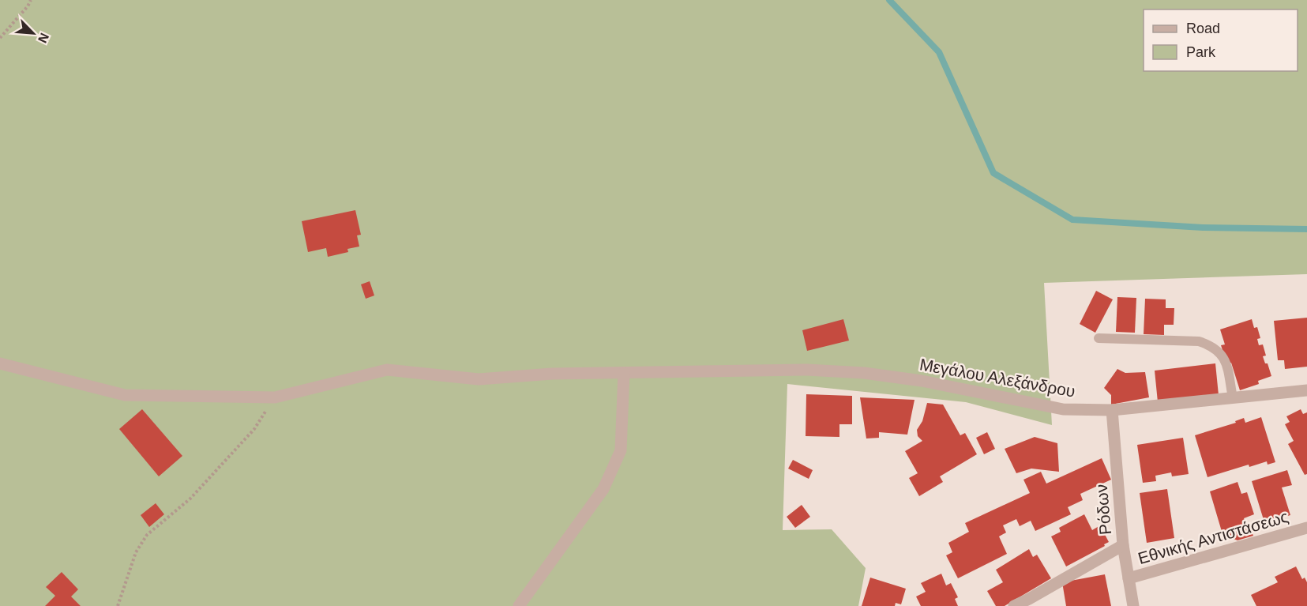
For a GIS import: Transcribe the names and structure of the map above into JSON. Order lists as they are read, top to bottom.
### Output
{
  "streets": {
    "street": ["Μεγάλου Αλεξάνδρου", "Ρόδων", "Εθνικής Αντιστάσεως"]
  },
  "crossings": [
    ["Μεγάλου Αλεξάνδρου", "Ρόδων"],
    ["Ρόδων", "Εθνικής Αντιστάσεως"]
  ],
  "legend": ["Road", "Park"],
  "north": "bottom right"
}
